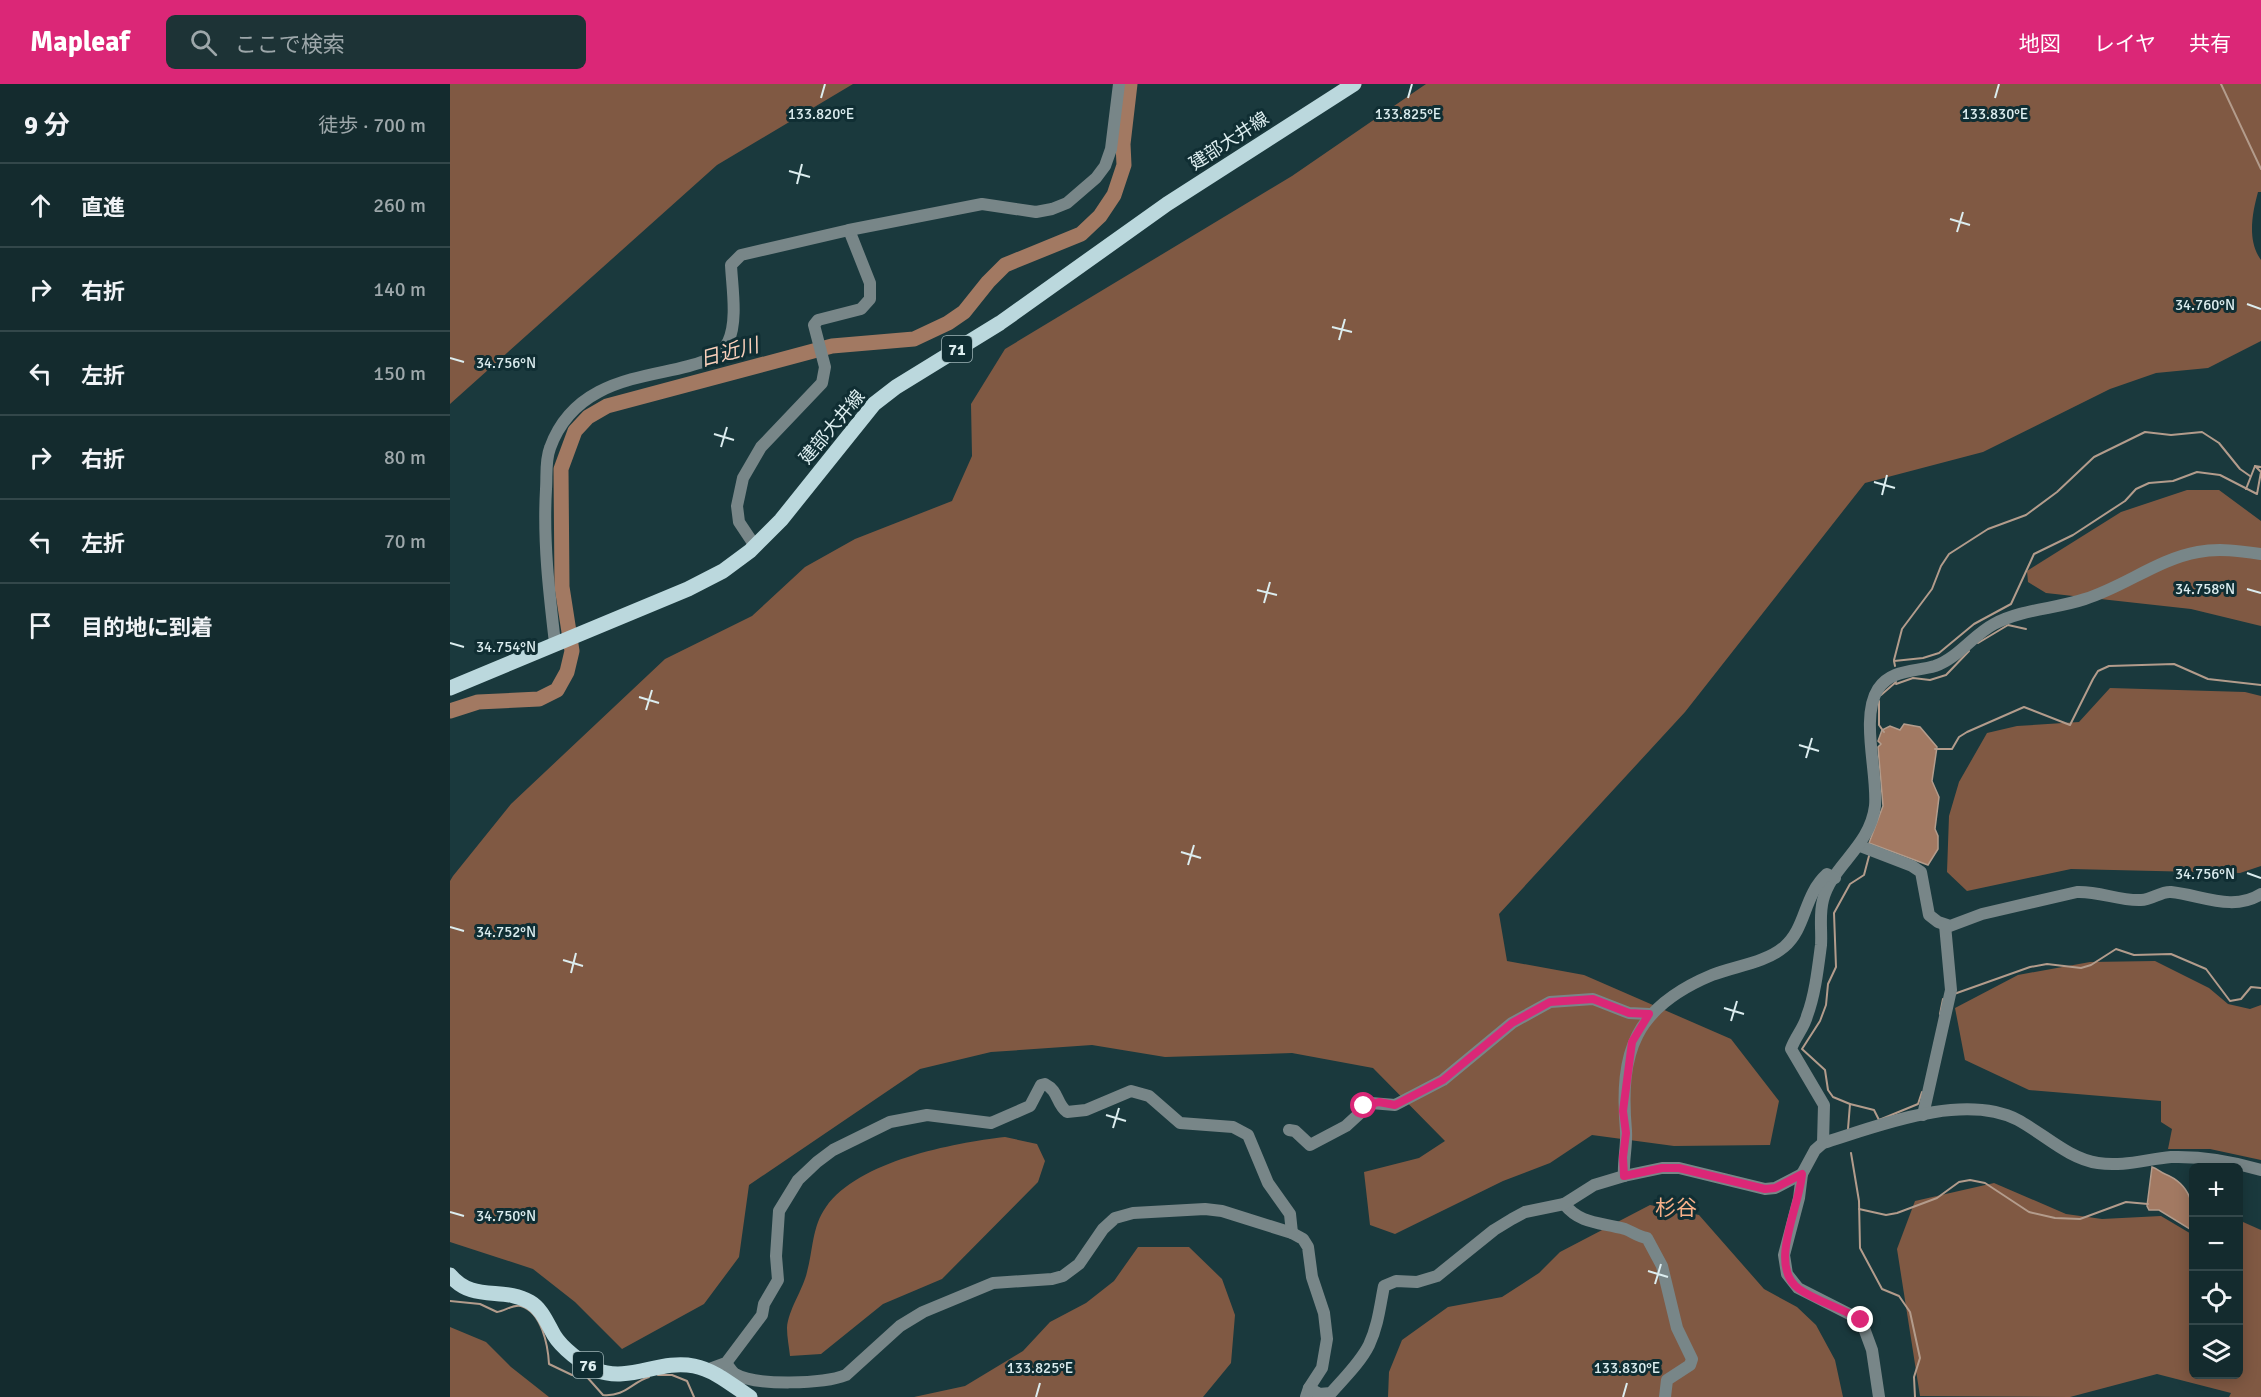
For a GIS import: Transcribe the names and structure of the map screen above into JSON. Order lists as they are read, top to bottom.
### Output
{
  "streets": {
    "main road": ["建部大井線", "71", "76"]
  },
  "districts": ["杉谷"],
  "water": ["日近川"],
  "page": {
    "header": "Mapleaf",
    "search": "ここで検索",
    "nav": ["地図", "レイヤ", "共有"],
    "heading": ["9 分", "徒歩 · 700 m"],
    "list": [
      ["直進", "260 m"],
      ["右折", "140 m"],
      ["左折", "150 m"],
      ["右折", "80 m"],
      ["左折", "70 m"],
      "目的地に到着"
    ],
    "map_buttons": ["+", "−"]
  },
  "coordinates": [
    "133.820°E",
    "133.825°E",
    "133.830°E",
    "34.760°N",
    "34.756°N",
    "34.758°N",
    "34.754°N",
    "34.752°N",
    "34.750°N"
  ]
}
